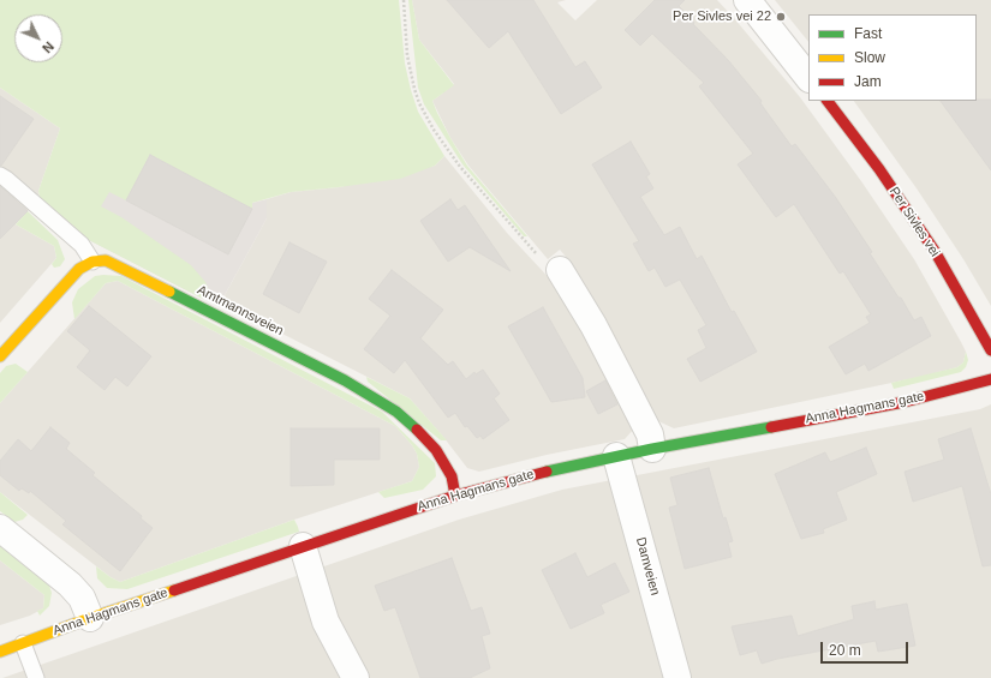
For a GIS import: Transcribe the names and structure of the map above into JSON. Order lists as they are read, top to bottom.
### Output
{
  "streets": {
    "street": [
      "Per Sivles vei",
      "Amtmannsveien",
      "Anna Hagmans gate",
      "Damveien"
    ]
  },
  "crossings": [
    ["Amtmannsveien", "Anna Hagmans gate"],
    ["Anna Hagmans gate", "Damveien"]
  ],
  "places": ["Per Sivles vei 22"],
  "legend": ["Fast", "Slow", "Jam"],
  "scale_bar": "20 m",
  "north": "bottom right"
}
